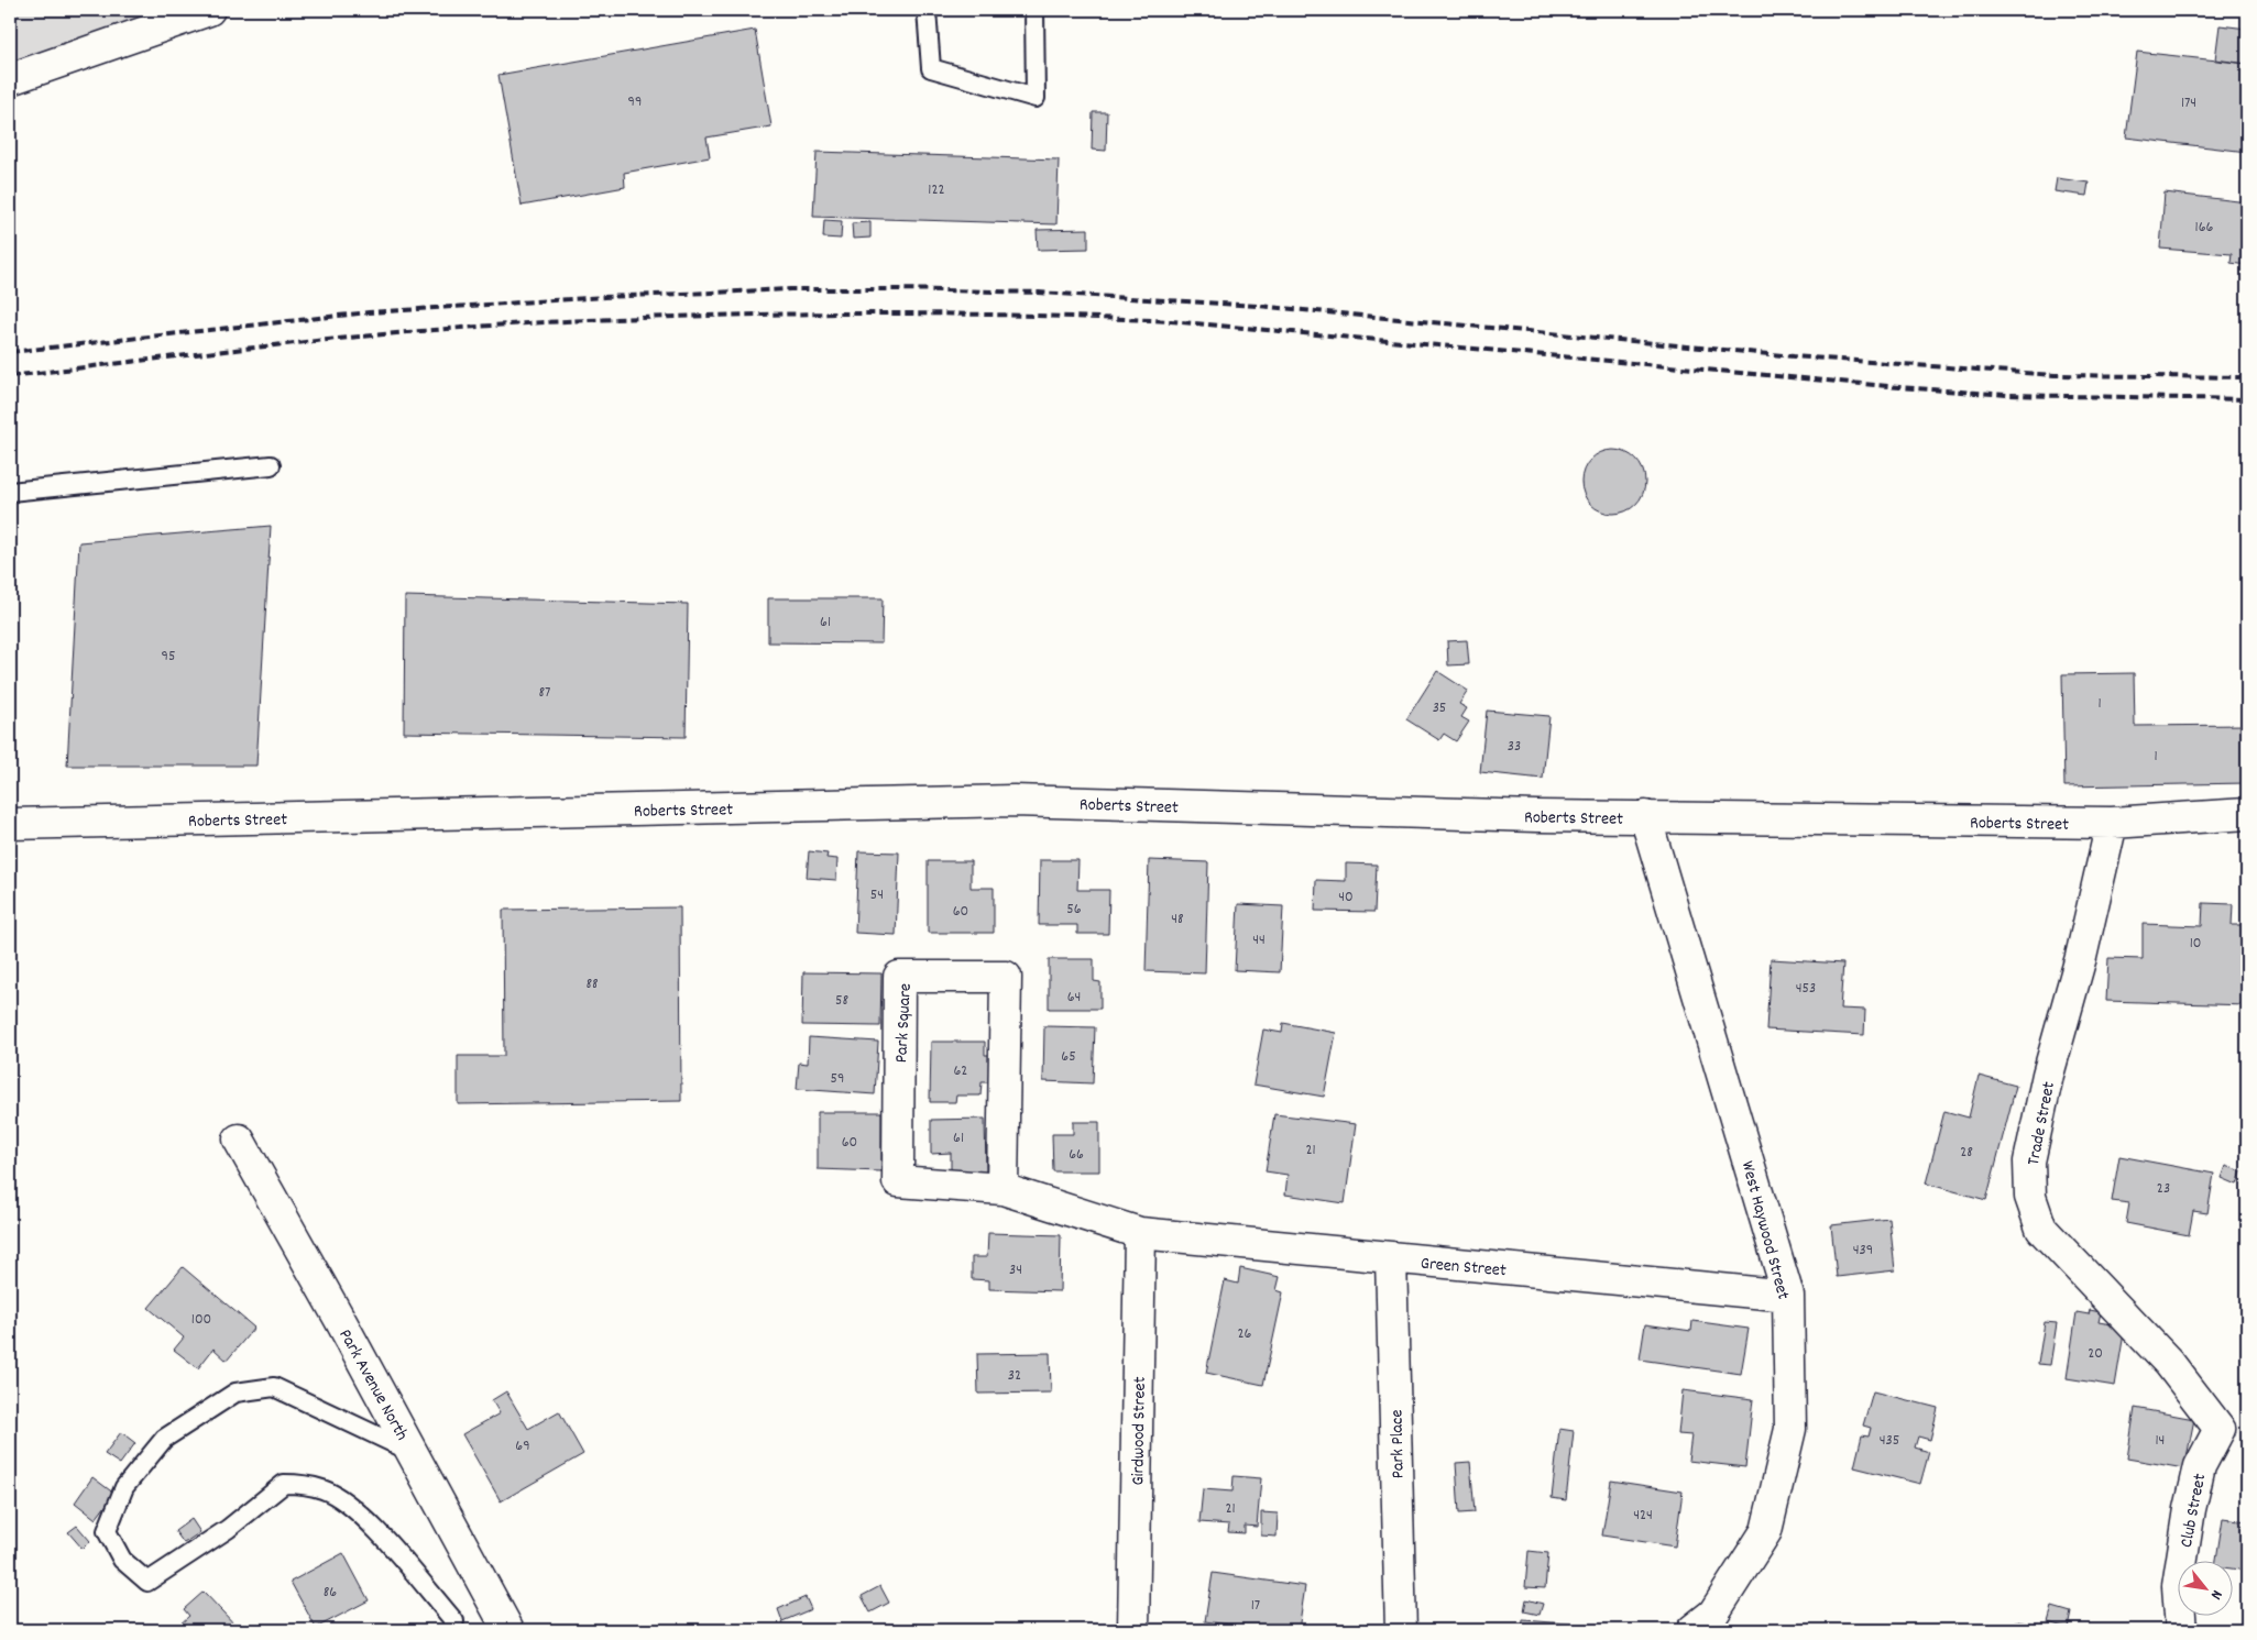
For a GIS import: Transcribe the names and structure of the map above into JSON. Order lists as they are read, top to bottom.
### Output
{
  "streets": {
    "street": [
      "Roberts Street",
      "Park Square",
      "Trade Street",
      "West Haywood Street",
      "Green Street",
      "Park Avenue North",
      "Girdwood Street",
      "Park Place",
      "Club Street"
    ]
  },
  "crossings": [
    ["Roberts Street", "Trade Street"],
    ["Roberts Street", "West Haywood Street"],
    ["Park Square", "Green Street"],
    ["Park Square", "Girdwood Street"],
    ["Trade Street", "Club Street"],
    ["West Haywood Street", "Green Street"],
    ["Green Street", "Girdwood Street"],
    ["Green Street", "Park Place"]
  ],
  "house_numbers": [
    "99",
    "174",
    "122",
    "166",
    "61",
    "95",
    "87",
    "1",
    "35",
    "33",
    "1",
    "54",
    "40",
    "56",
    "60",
    "48",
    "44",
    "10",
    "88",
    "453",
    "64",
    "58",
    "65",
    "62",
    "59",
    "61",
    "60",
    "21",
    "28",
    "66",
    "23",
    "439",
    "34",
    "100",
    "26",
    "20",
    "32",
    "435",
    "14",
    "69",
    "21",
    "424",
    "86",
    "17"
  ],
  "north": "bottom right"
}
